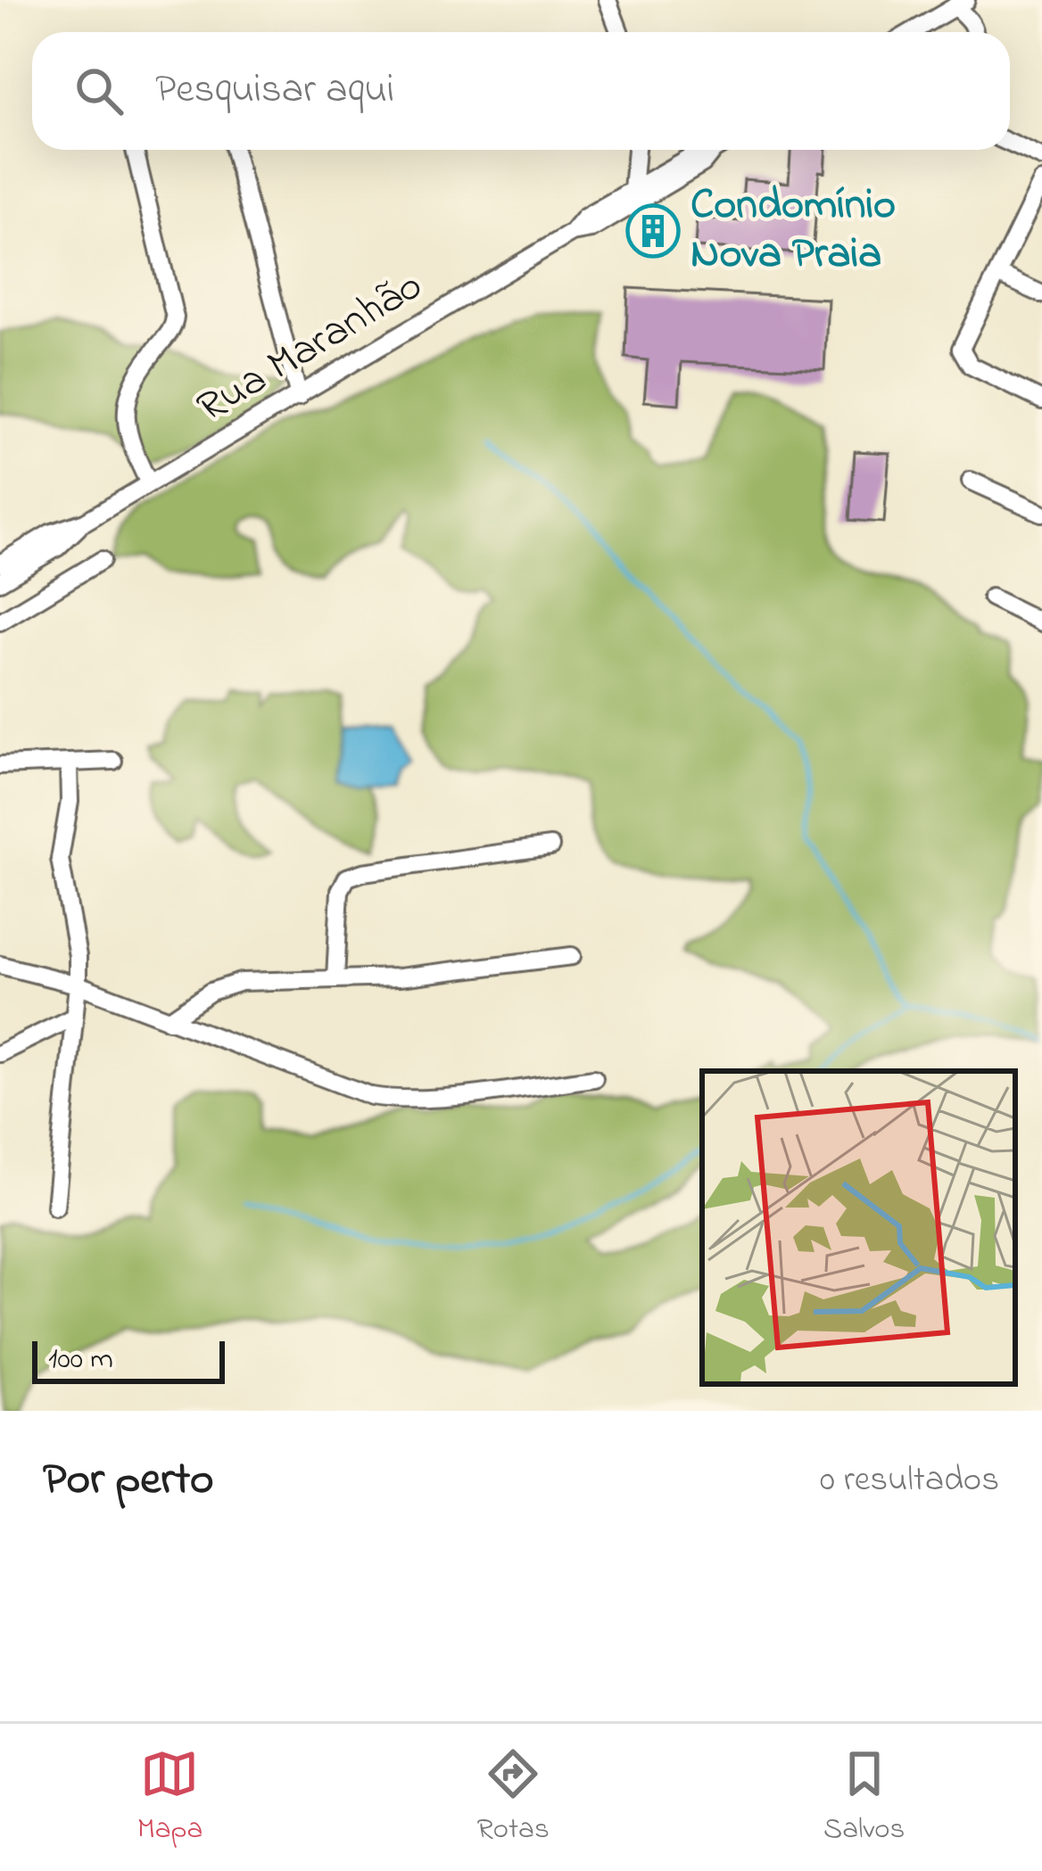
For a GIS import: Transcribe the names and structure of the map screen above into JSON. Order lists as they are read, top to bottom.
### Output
{
  "streets": {
    "street": ["Rua Maranhão"]
  },
  "places": {
    "building": ["Condomínio Nova Praia"]
  },
  "scale_bar": "100 m",
  "page": {
    "search": "Pesquisar aqui",
    "scale": "100 m",
    "heading": ["Por perto", "0 resultados"],
    "nav": ["Mapa", "Rotas", "Salvos"]
  }
}
